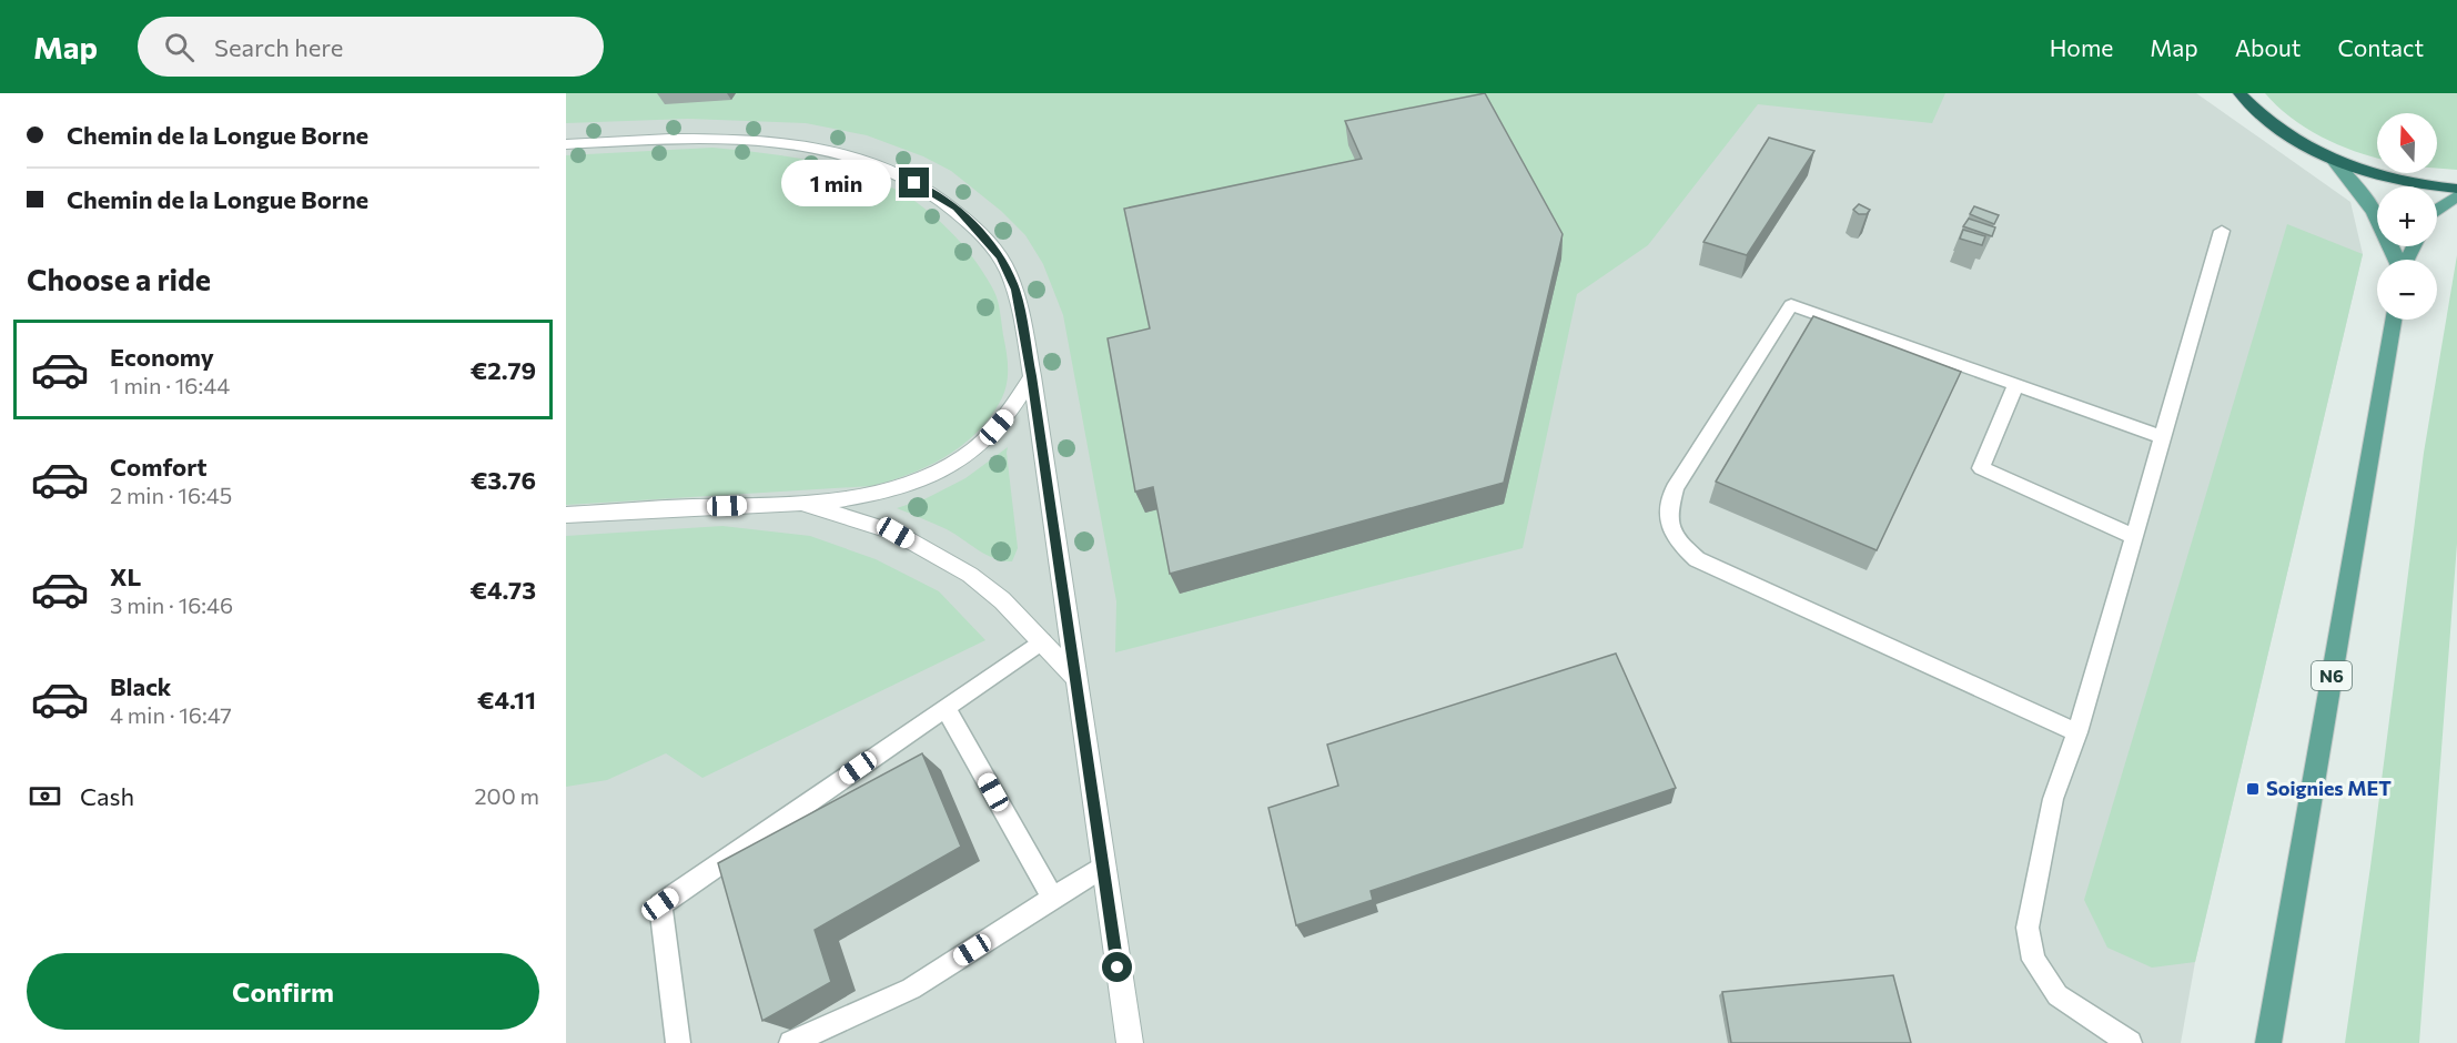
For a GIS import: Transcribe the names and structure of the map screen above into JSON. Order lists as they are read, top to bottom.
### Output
{
  "streets": {
    "main road": ["N6"]
  },
  "places": {
    "transit": ["Soignies MET"]
  },
  "north": "top",
  "page": {
    "header": "Map",
    "search": "Search here",
    "nav": [
      "Home",
      "Map",
      "About",
      "Contact"
    ],
    "banner": ["Chemin de la Longue Borne", "Chemin de la Longue Borne"],
    "map_buttons": ["+", "−"],
    "bubble": "1 min",
    "heading": "Choose a ride",
    "list": [
      {
        "name": "Economy",
        "note": "1 min · 16:44",
        "value": "€2.79"
      },
      {
        "name": "Comfort",
        "note": "2 min · 16:45",
        "value": "€3.76"
      },
      {
        "name": "XL",
        "note": "3 min · 16:46",
        "value": "€4.73"
      },
      {
        "name": "Black",
        "note": "4 min · 16:47",
        "value": "€4.11"
      }
    ],
    "pay": ["Cash", "200 m"],
    "buttons": "Confirm"
  }
}
